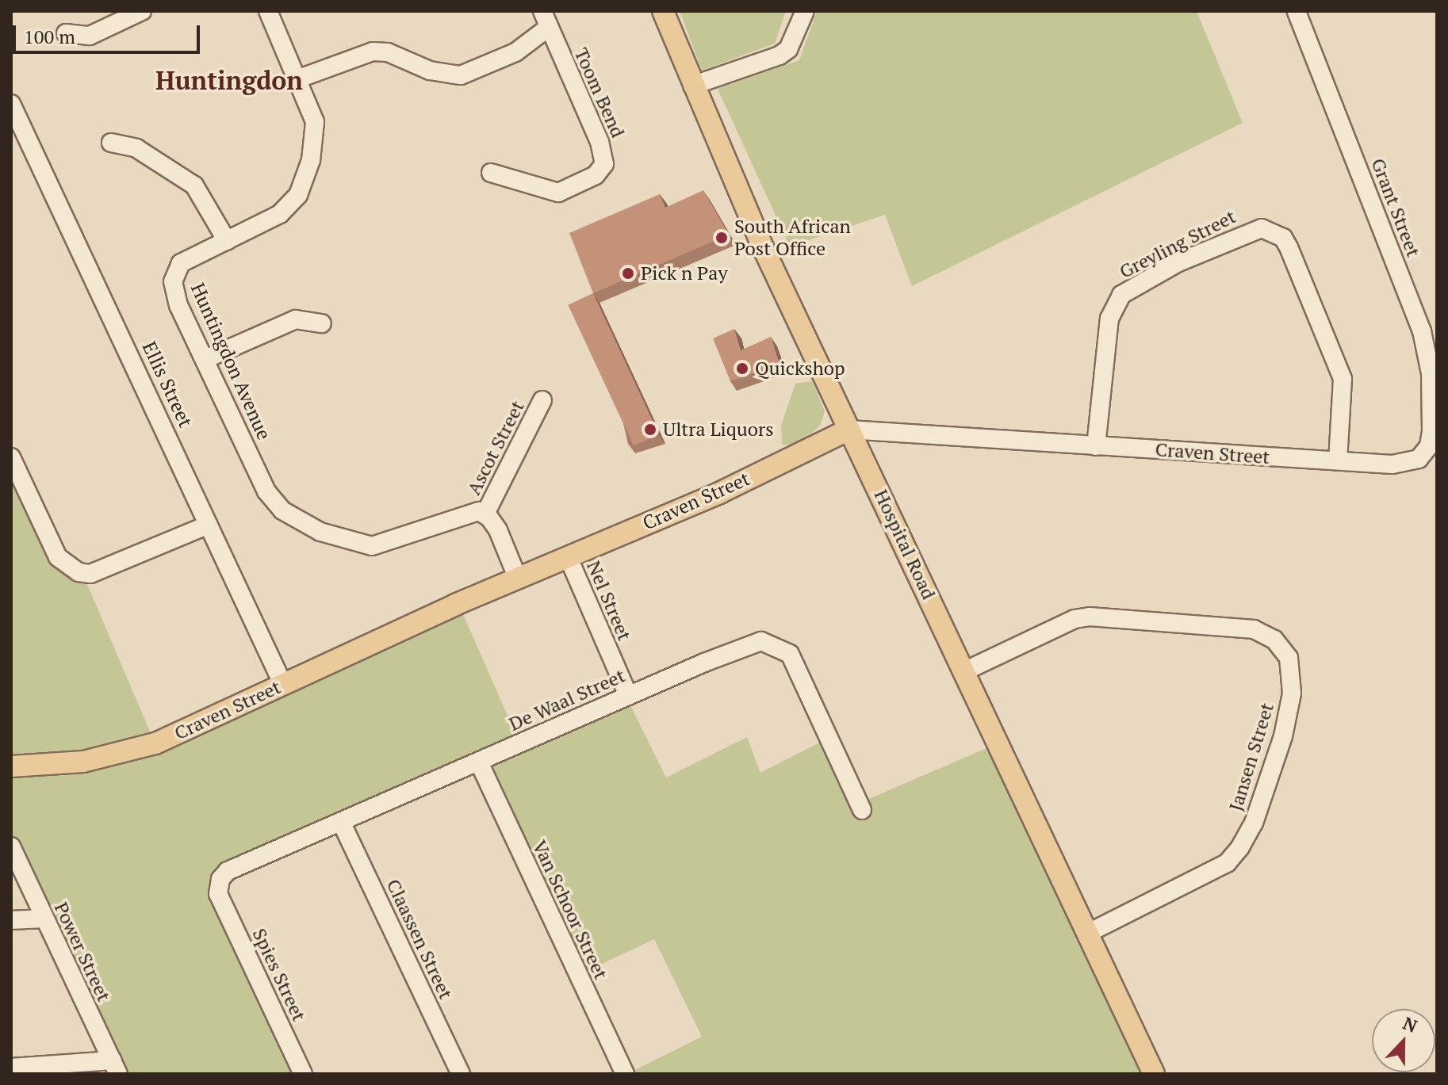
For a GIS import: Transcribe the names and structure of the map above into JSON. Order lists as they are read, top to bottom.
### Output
{
  "streets": {
    "main road": ["Craven Street", "Hospital Road"],
    "street": [
      "Toom Bend",
      "Grant Street",
      "Greyling Street",
      "Huntingdon Avenue",
      "Ellis Street",
      "Ascot Street",
      "Nel Street",
      "De Waal Street",
      "Jansen Street",
      "Van Schoor Street",
      "Claassen Street",
      "Power Street",
      "Spies Street"
    ]
  },
  "crossings": [
    ["Grant Street", "Craven Street"],
    ["Greyling Street", "Craven Street"],
    ["Huntingdon Avenue", "Ascot Street"],
    ["Ellis Street", "Craven Street"],
    ["Craven Street", "Hospital Road"],
    ["Craven Street", "Nel Street"],
    ["Hospital Road", "Jansen Street"],
    ["Nel Street", "De Waal Street"],
    ["De Waal Street", "Van Schoor Street"],
    ["De Waal Street", "Claassen Street"],
    ["De Waal Street", "Spies Street"]
  ],
  "districts": ["Huntingdon"],
  "places": [
    "South African Post Office",
    "Pick n Pay",
    "Quickshop",
    "Ultra Liquors"
  ],
  "scale_bar": "100 m",
  "north": "top"
}
